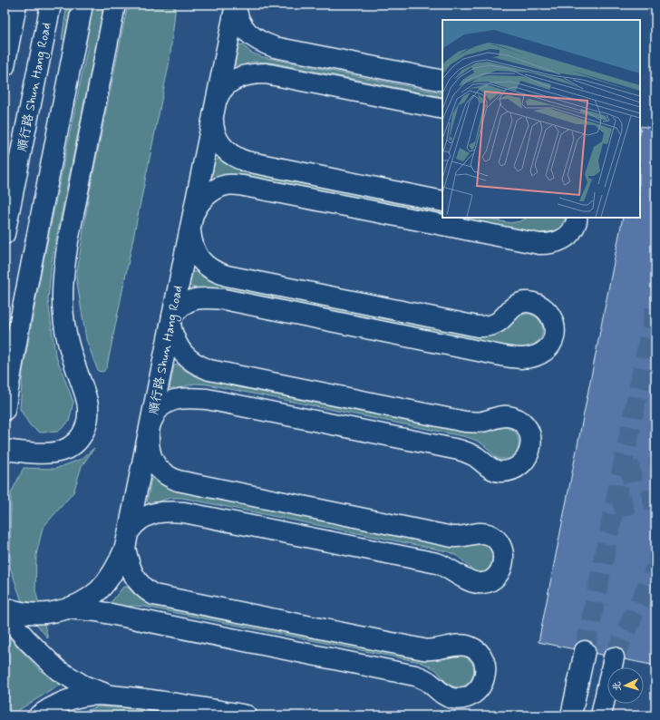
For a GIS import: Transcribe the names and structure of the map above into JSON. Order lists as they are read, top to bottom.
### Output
{
  "streets": {
    "lane": ["順行路 Shun Hang Road"]
  },
  "north": "left"
}
